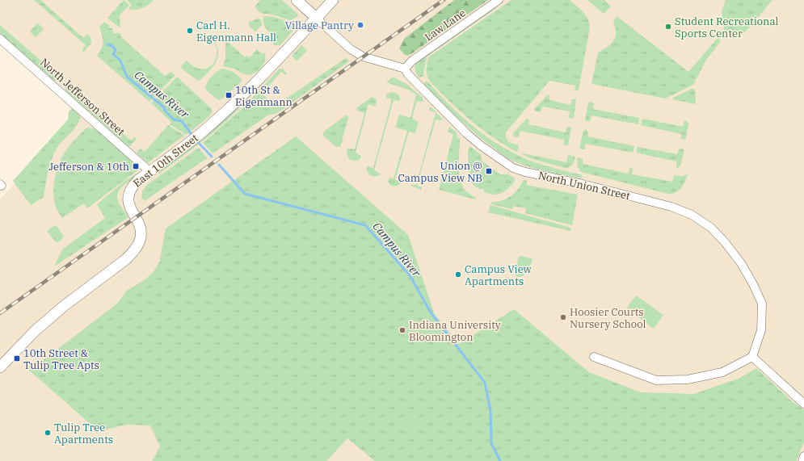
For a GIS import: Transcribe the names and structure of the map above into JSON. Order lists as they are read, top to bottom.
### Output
{
  "streets": {
    "street": [
      "Law Lane",
      "North Jefferson Street",
      "East 10th Street",
      "North Union Street"
    ]
  },
  "crossings": [
    ["Law Lane", "North Union Street"],
    ["North Jefferson Street", "East 10th Street"]
  ],
  "water": ["Campus River"],
  "places": {
    "other": [
      "Village Pantry",
      "Student Recreational Sports Center",
      "Carl H. Eigenmann Hall",
      "Campus View Apartments",
      "Hoosier Courts Nursery School",
      "Indiana University Bloomington",
      "Tulip Tree Apartments"
    ],
    "transit": [
      "10th St & Eigenmann",
      "Jefferson & 10th",
      "Union @ Campus View NB",
      "10th Street & Tulip Tree Apts"
    ]
  }
}
